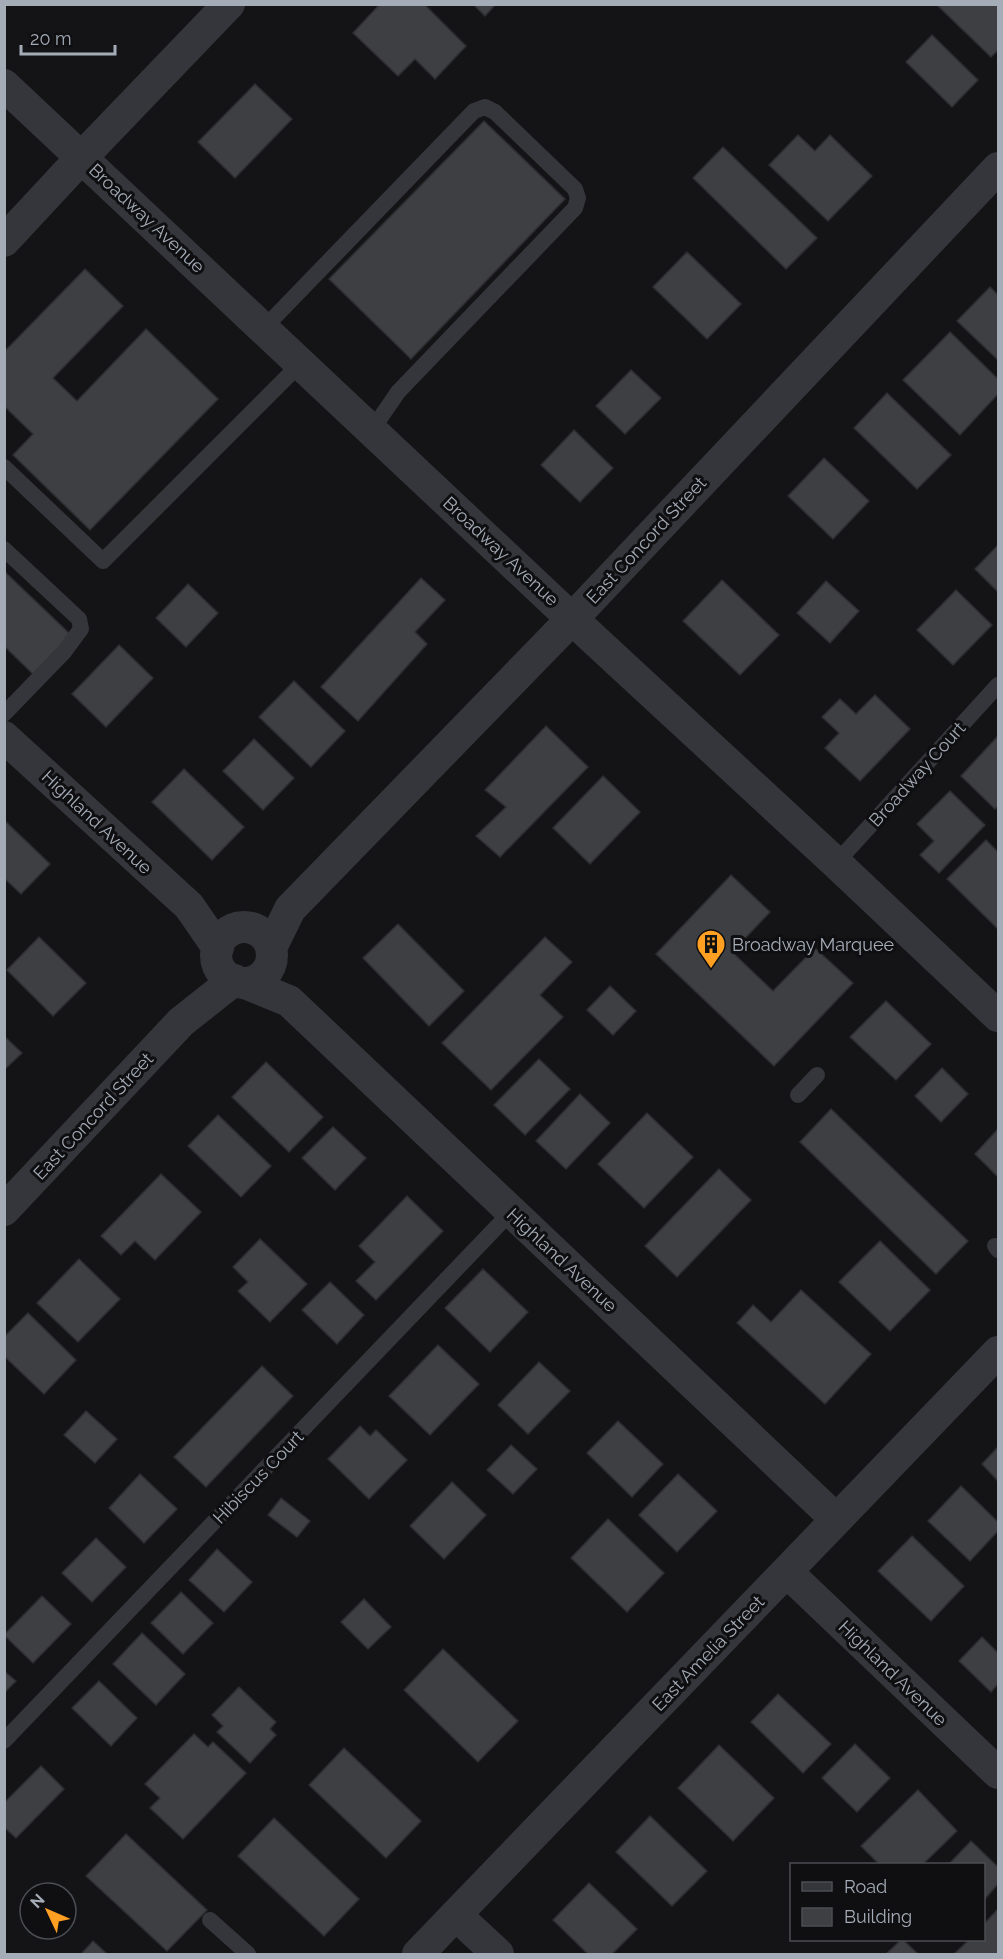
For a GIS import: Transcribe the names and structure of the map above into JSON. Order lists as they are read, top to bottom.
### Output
{
  "streets": {
    "street": [
      "Broadway Avenue",
      "East Concord Street",
      "Highland Avenue",
      "East Amelia Street"
    ],
    "lane": ["Broadway Court", "Hibiscus Court"]
  },
  "crossings": [
    ["Broadway Avenue", "East Concord Street"],
    ["Broadway Avenue", "Broadway Court"],
    ["East Concord Street", "Highland Avenue"],
    ["Highland Avenue", "Hibiscus Court"],
    ["Highland Avenue", "East Amelia Street"]
  ],
  "places": {
    "building": ["Broadway Marquee"]
  },
  "legend": ["Road", "Building"],
  "scale_bar": "20 m",
  "north": "top left"
}
